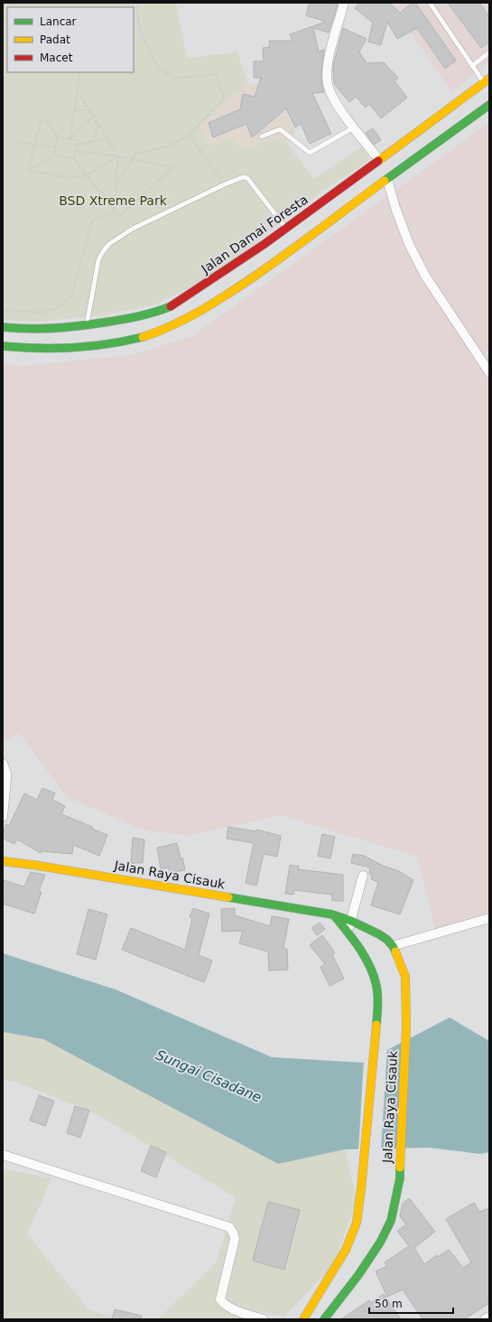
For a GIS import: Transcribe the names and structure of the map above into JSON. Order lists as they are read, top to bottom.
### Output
{
  "streets": {
    "main road": ["Jalan Damai Foresta", "Jalan Raya Cisauk"]
  },
  "water": ["Sungai Cisadane"],
  "parks": ["BSD Xtreme Park"],
  "legend": ["Lancar", "Padat", "Macet"],
  "scale_bar": "50 m"
}
